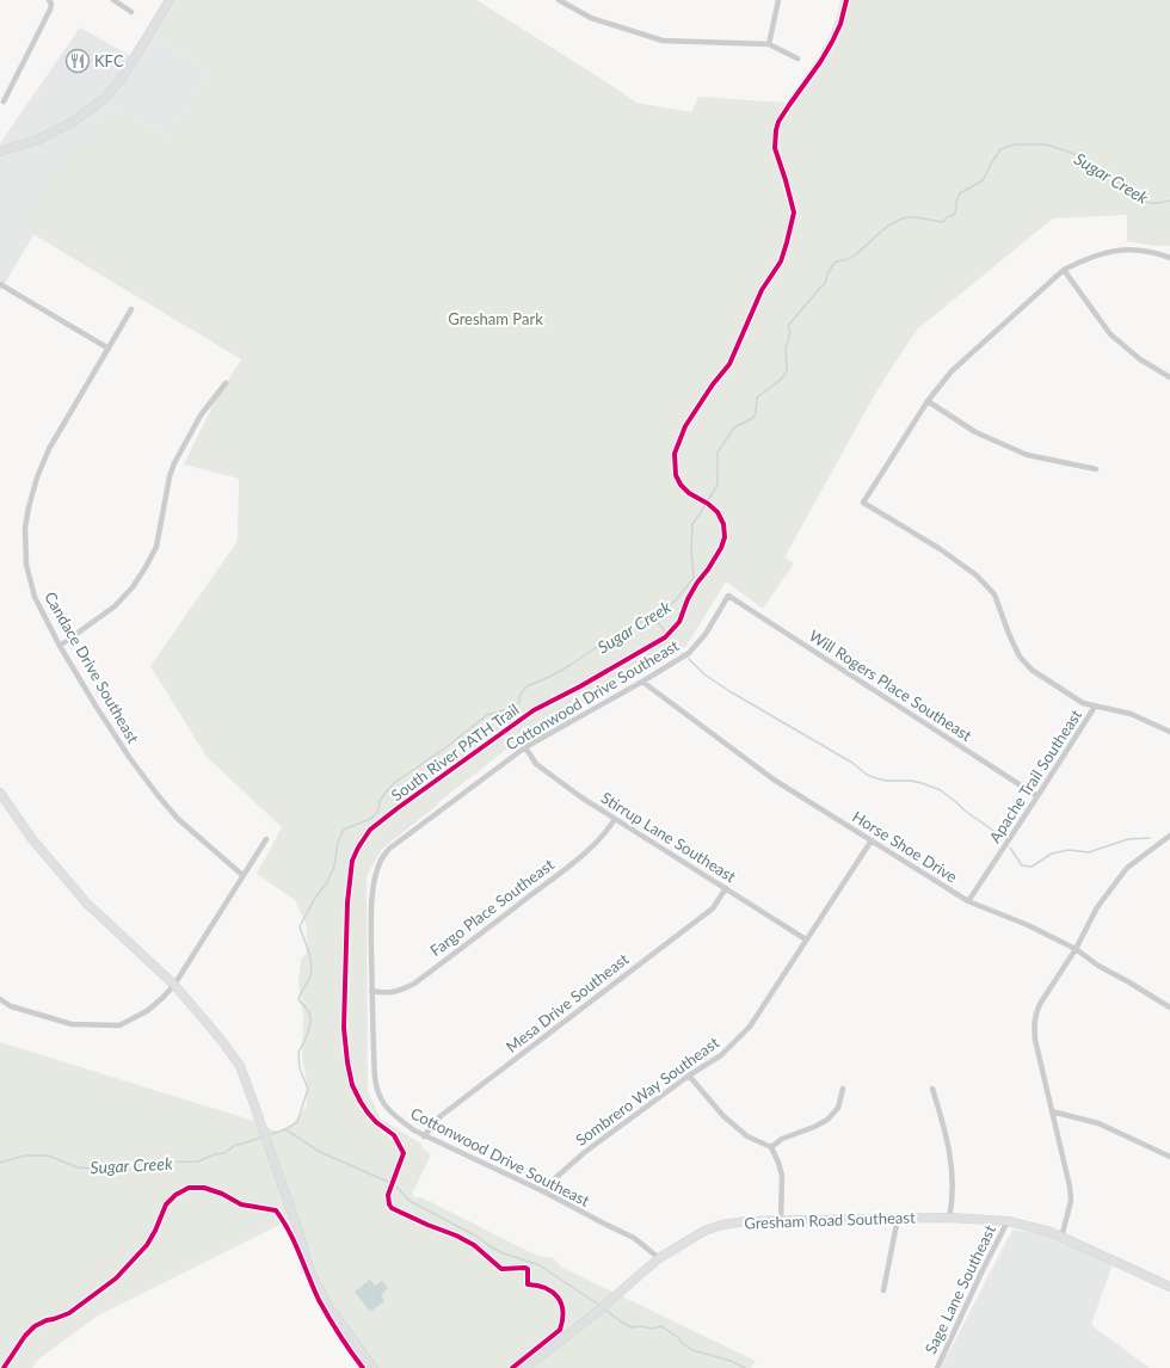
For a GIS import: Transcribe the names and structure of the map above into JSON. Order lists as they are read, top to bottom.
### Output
{
  "streets": {
    "street": [
      "Candace Drive Southeast",
      "Will Rogers Place Southeast",
      "Cottonwood Drive Southeast",
      "Apache Trail Southeast",
      "Stirrup Lane Southeast",
      "Horse Shoe Drive",
      "Fargo Place Southeast",
      "Mesa Drive Southeast",
      "Sombrero Way Southeast",
      "Gresham Road Southeast",
      "Sage Lane Southeast"
    ],
    "cycle path": ["South River PATH Trail"]
  },
  "crossings": [
    ["Will Rogers Place Southeast", "Cottonwood Drive Southeast"],
    ["Will Rogers Place Southeast", "Apache Trail Southeast"],
    ["Cottonwood Drive Southeast", "Stirrup Lane Southeast"],
    ["Cottonwood Drive Southeast", "Horse Shoe Drive"],
    ["Cottonwood Drive Southeast", "Fargo Place Southeast"],
    ["Cottonwood Drive Southeast", "Mesa Drive Southeast"],
    ["Cottonwood Drive Southeast", "Sombrero Way Southeast"],
    ["Cottonwood Drive Southeast", "Gresham Road Southeast"],
    ["Apache Trail Southeast", "Horse Shoe Drive"],
    ["Stirrup Lane Southeast", "Fargo Place Southeast"],
    ["Stirrup Lane Southeast", "Mesa Drive Southeast"],
    ["Stirrup Lane Southeast", "Sombrero Way Southeast"],
    ["Horse Shoe Drive", "Sombrero Way Southeast"],
    ["Gresham Road Southeast", "Sage Lane Southeast"]
  ],
  "water": ["Sugar Creek"],
  "parks": ["Gresham Park"],
  "places": {
    "restaurant": ["KFC"]
  }
}
